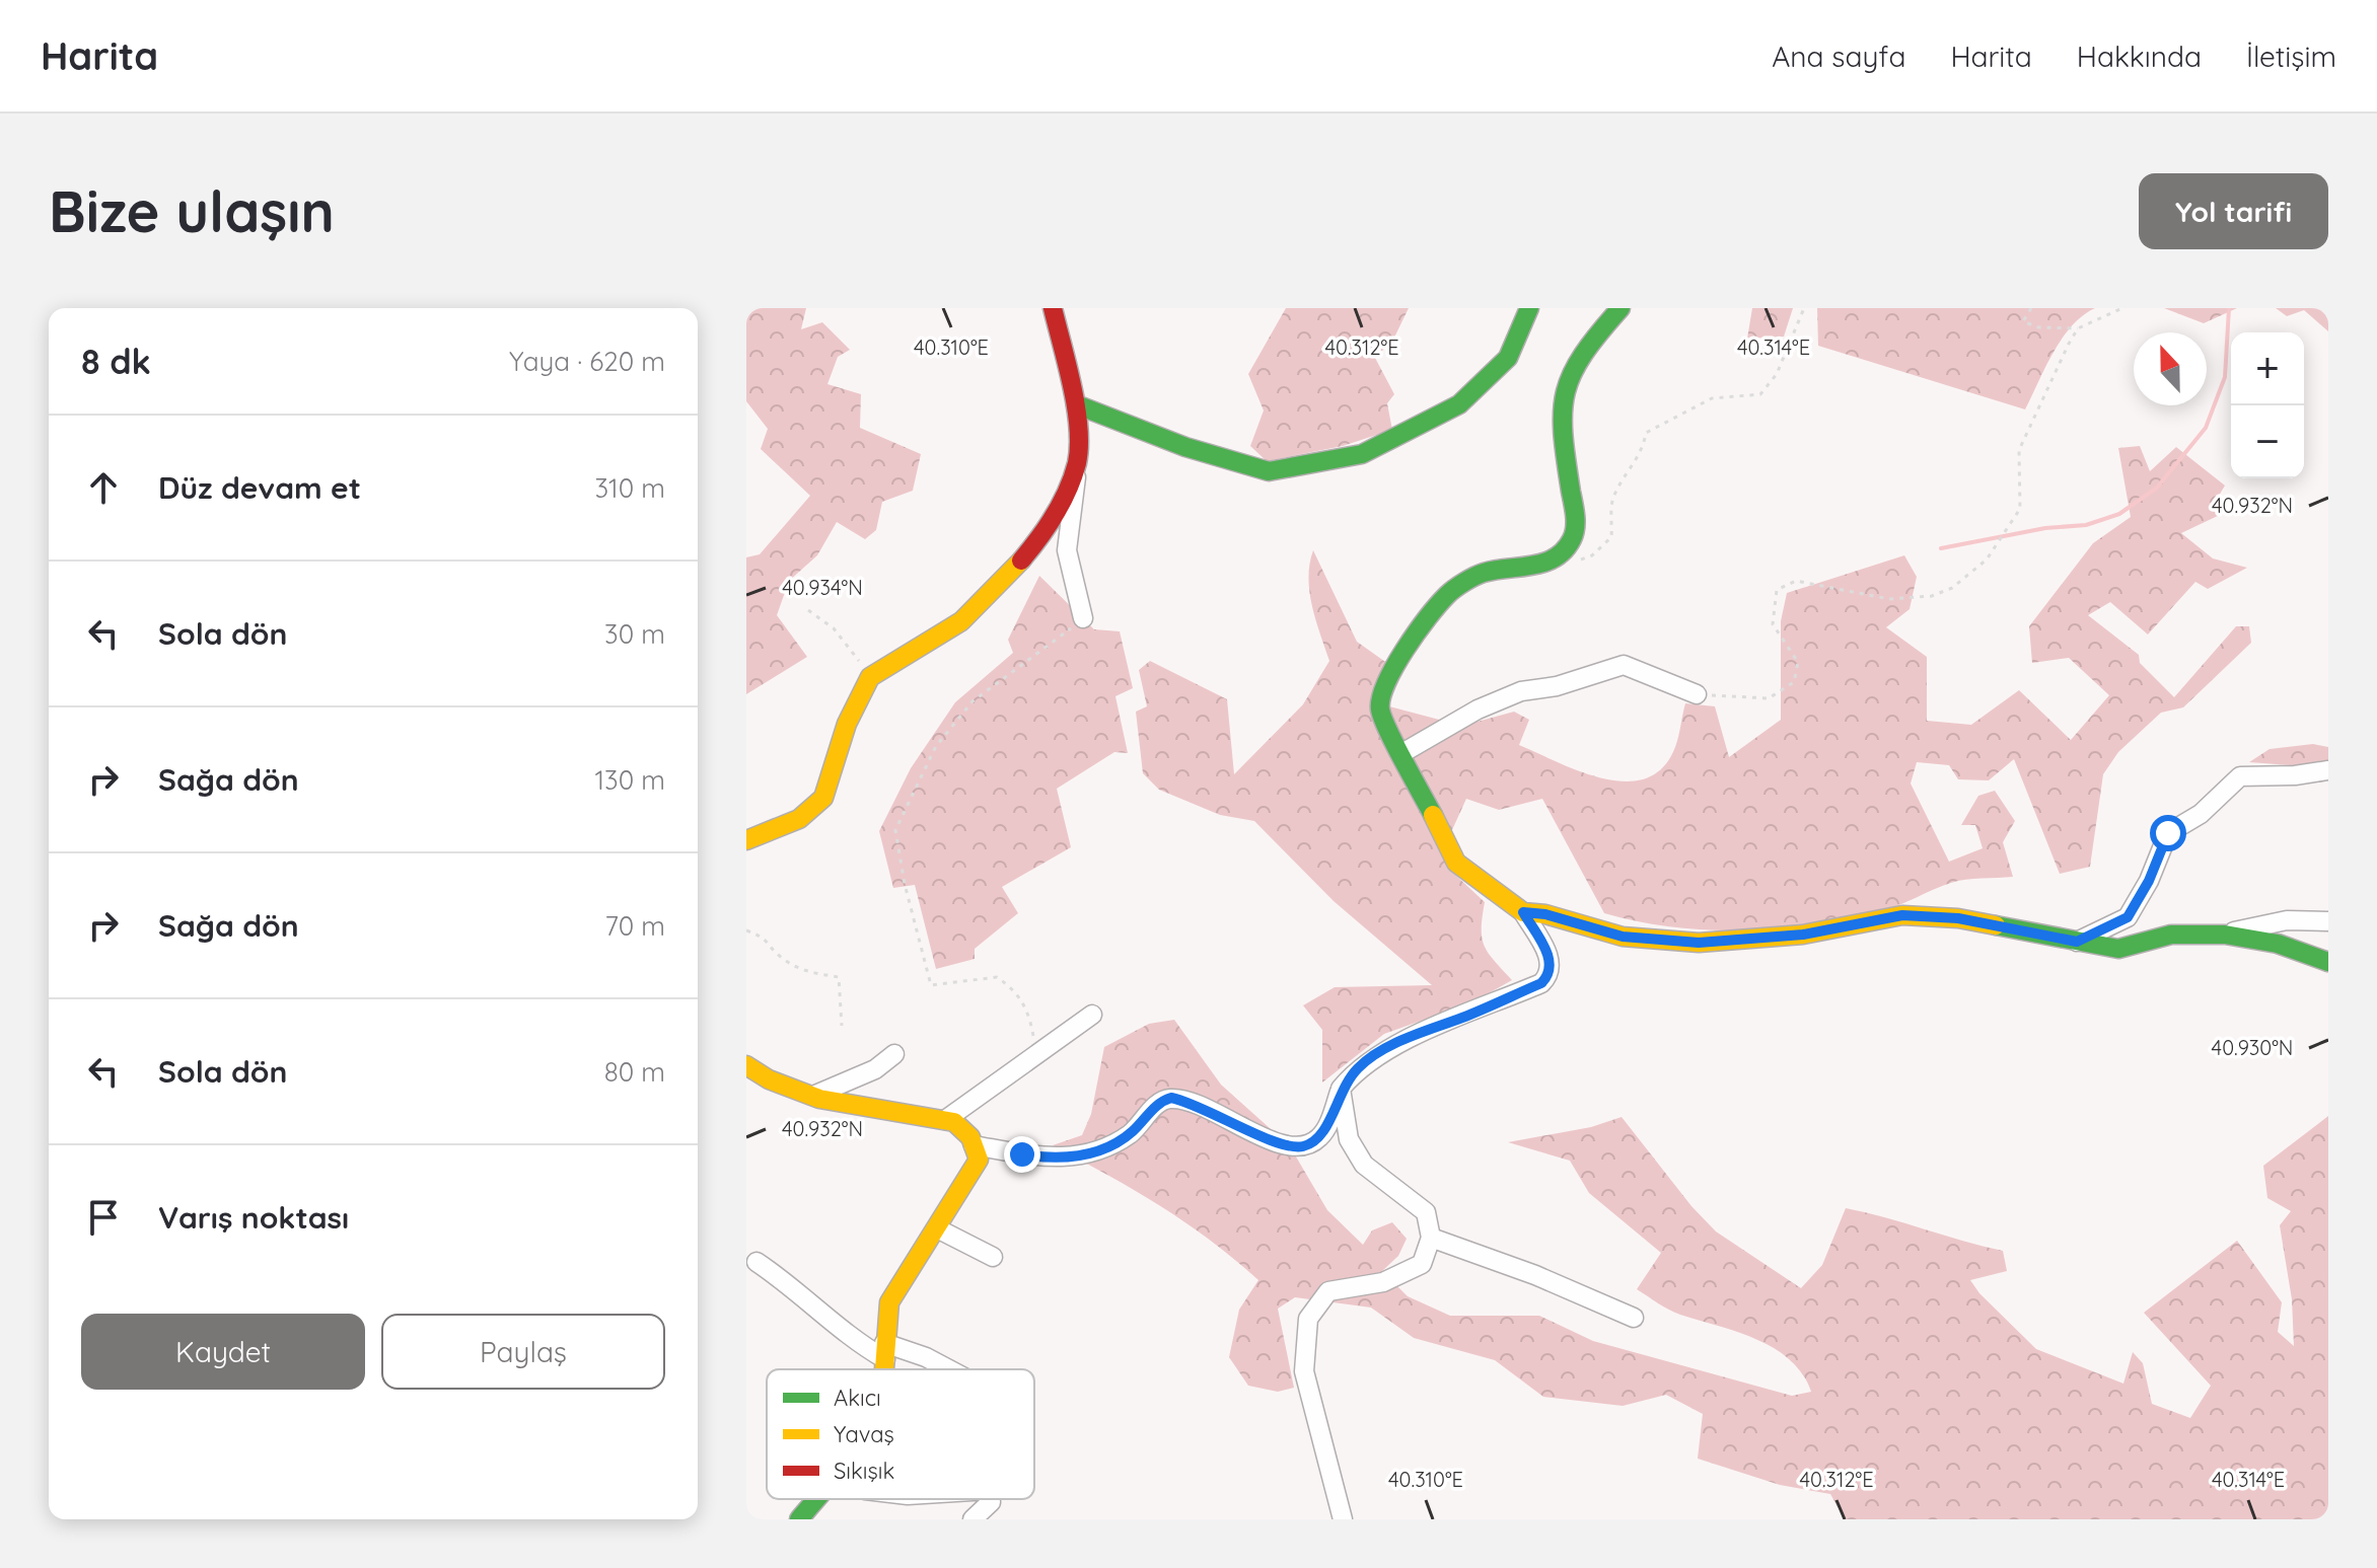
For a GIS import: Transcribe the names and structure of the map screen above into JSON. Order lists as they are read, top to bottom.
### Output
{
  "legend": ["Akıcı", "Yavaş", "Sıkışık"],
  "north": "top",
  "page": {
    "header": "Harita",
    "nav": [
      "Ana sayfa",
      "Harita",
      "Hakkında",
      "İletişim"
    ],
    "buttons": [
      "Yol tarifi",
      ["Kaydet", "Paylaş"]
    ],
    "title": "Bize ulaşın",
    "heading": ["8 dk", "Yaya · 620 m"],
    "map_buttons": ["+", "−"],
    "list": [
      ["Düz devam et", "310 m"],
      ["Sola dön", "30 m"],
      ["Sağa dön", "130 m"],
      ["Sağa dön", "70 m"],
      ["Sola dön", "80 m"],
      "Varış noktası"
    ]
  },
  "coordinates": [
    "40.310°E",
    "40.312°E",
    "40.314°E",
    "40.932°N",
    "40.934°N",
    "40.930°N"
  ]
}
